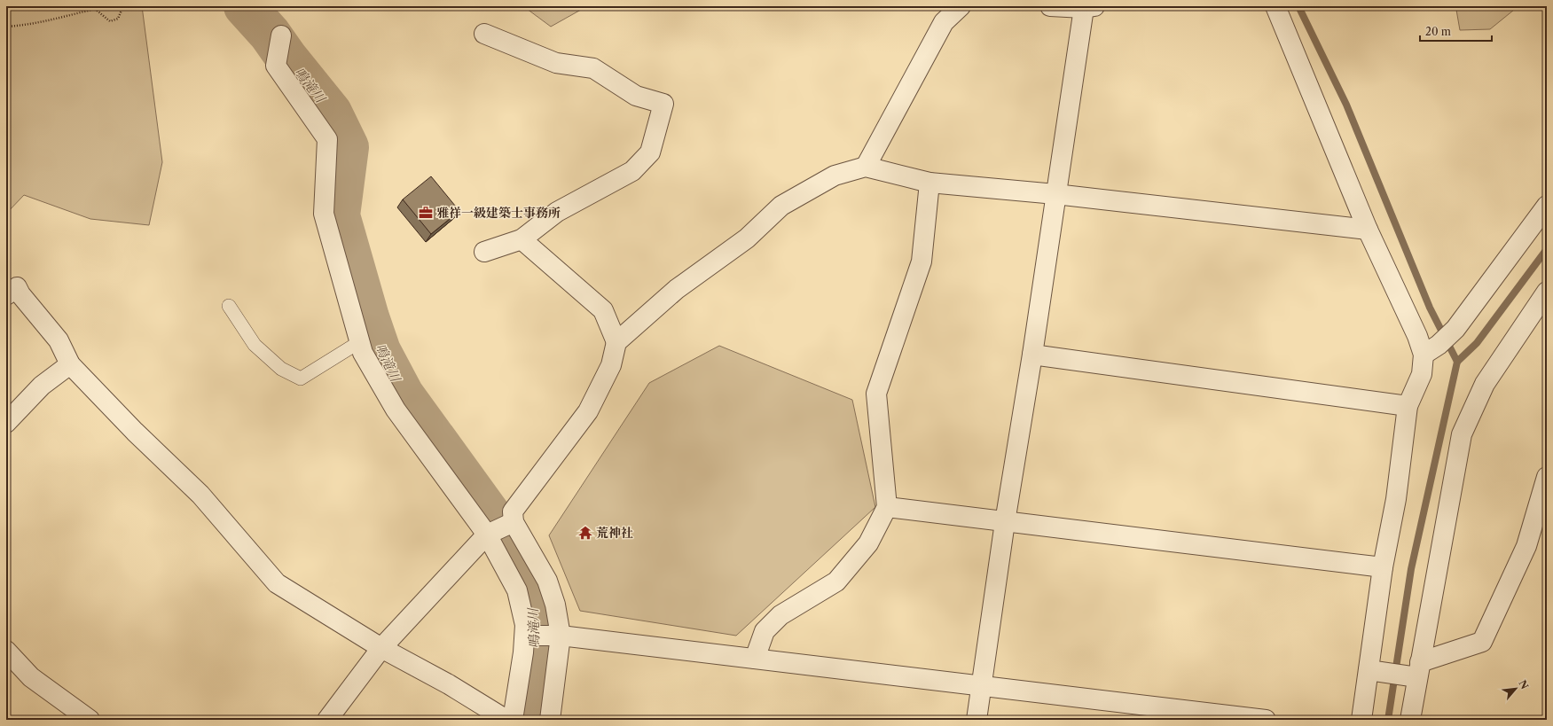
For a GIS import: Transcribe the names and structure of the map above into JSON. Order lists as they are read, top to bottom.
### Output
{
  "water": ["鳴滝川"],
  "places": {
    "office": ["雅祥一級建築士事務所"],
    "temple": ["荒神社"]
  },
  "scale_bar": "20 m",
  "north": "top right"
}
